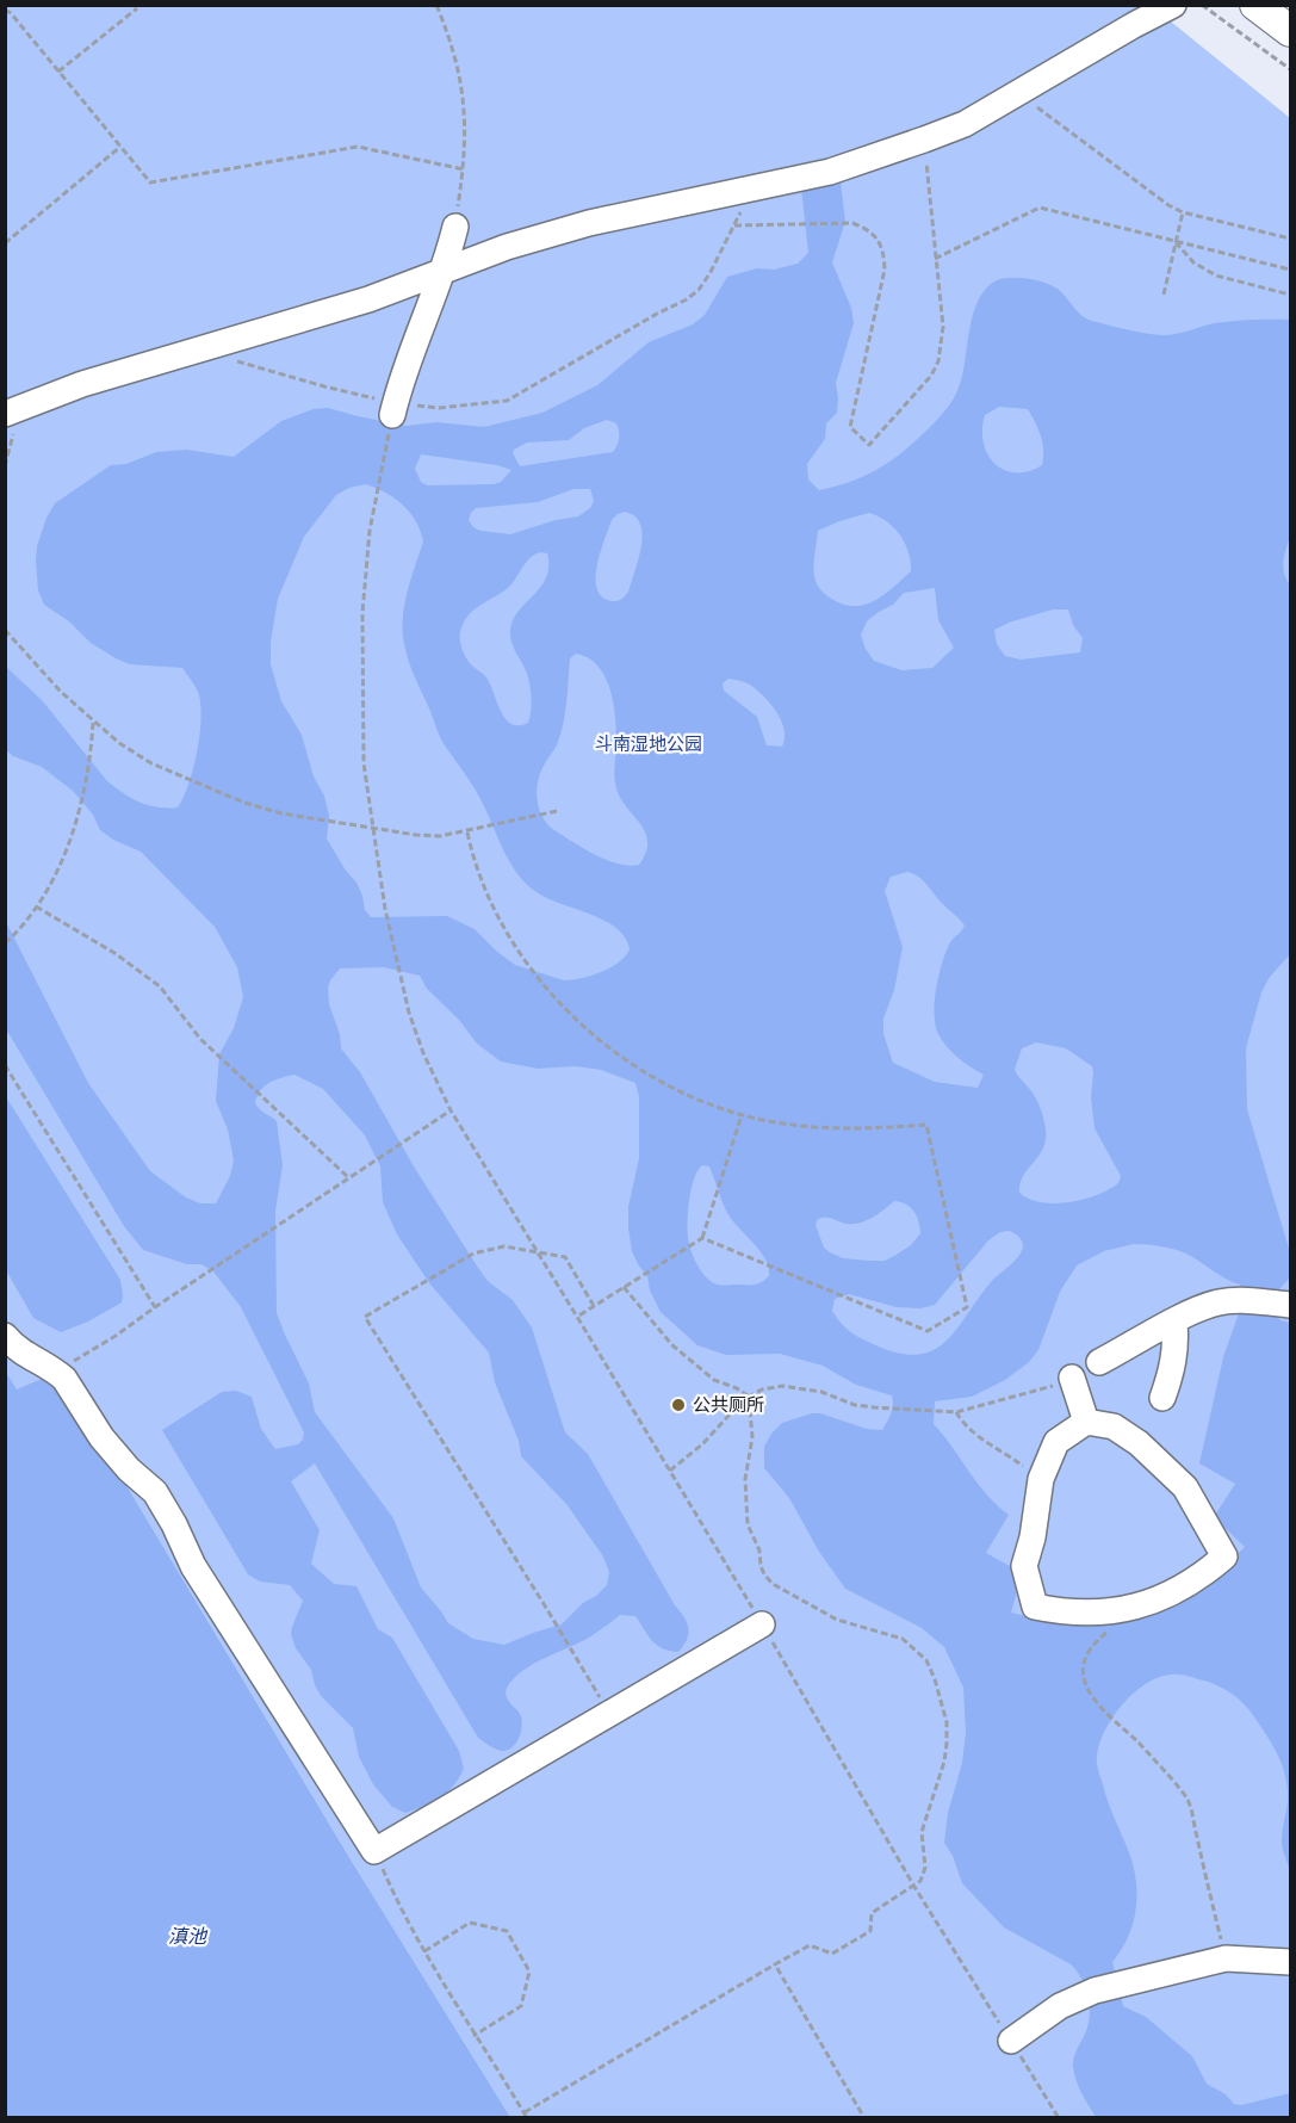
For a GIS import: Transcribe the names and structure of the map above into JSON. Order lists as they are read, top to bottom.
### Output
{
  "water": ["滇池"],
  "parks": ["斗南湿地公园"],
  "places": ["公共厕所"]
}
